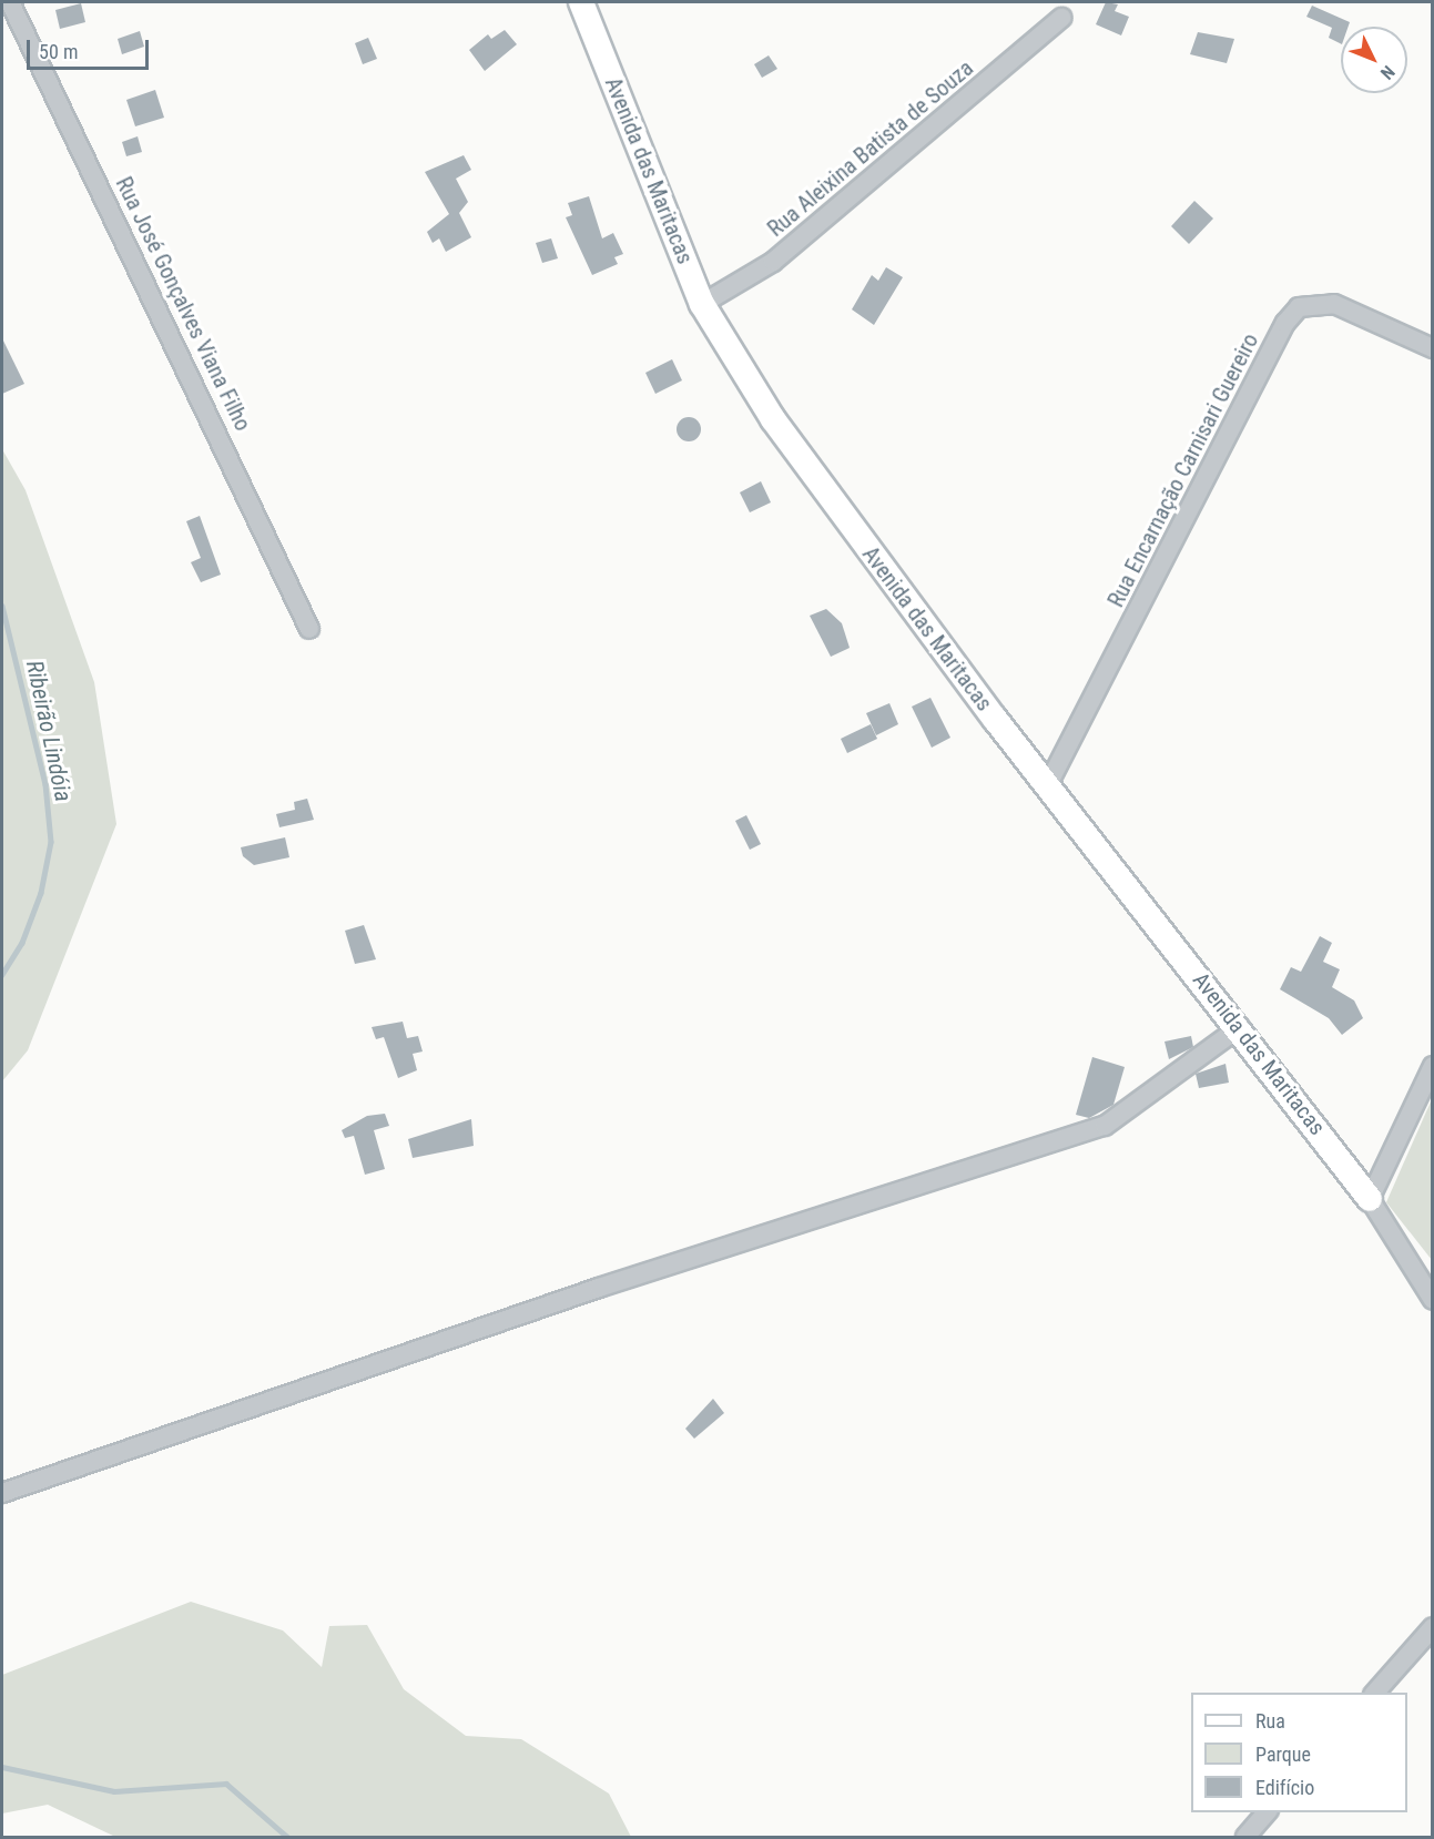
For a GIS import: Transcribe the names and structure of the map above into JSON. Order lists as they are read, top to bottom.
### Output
{
  "streets": {
    "street": [
      "Rua Aleixina Batista de Souza",
      "Avenida das Maritacas",
      "Rua José Gonçalves Viana Filho",
      "Rua Encarnação Carnisari Guereiro"
    ]
  },
  "crossings": [
    ["Rua Aleixina Batista de Souza", "Avenida das Maritacas"],
    ["Avenida das Maritacas", "Rua Encarnação Carnisari Guereiro"]
  ],
  "water": ["Ribeirão Lindóia"],
  "legend": ["Rua", "Parque", "Edifício"],
  "scale_bar": "50 m",
  "north": "bottom right"
}
